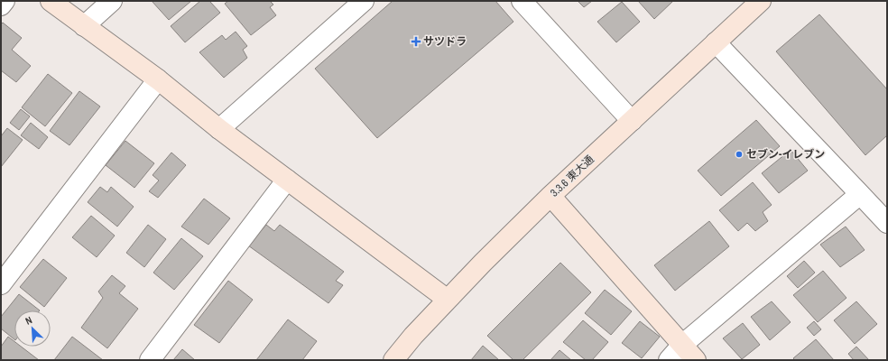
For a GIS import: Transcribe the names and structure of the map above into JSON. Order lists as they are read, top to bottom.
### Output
{
  "streets": {
    "street": ["3.3.6 東大通"]
  },
  "places": {
    "health": ["サツドラ"],
    "other": ["セブン-イレブン"]
  },
  "north": "top left"
}
